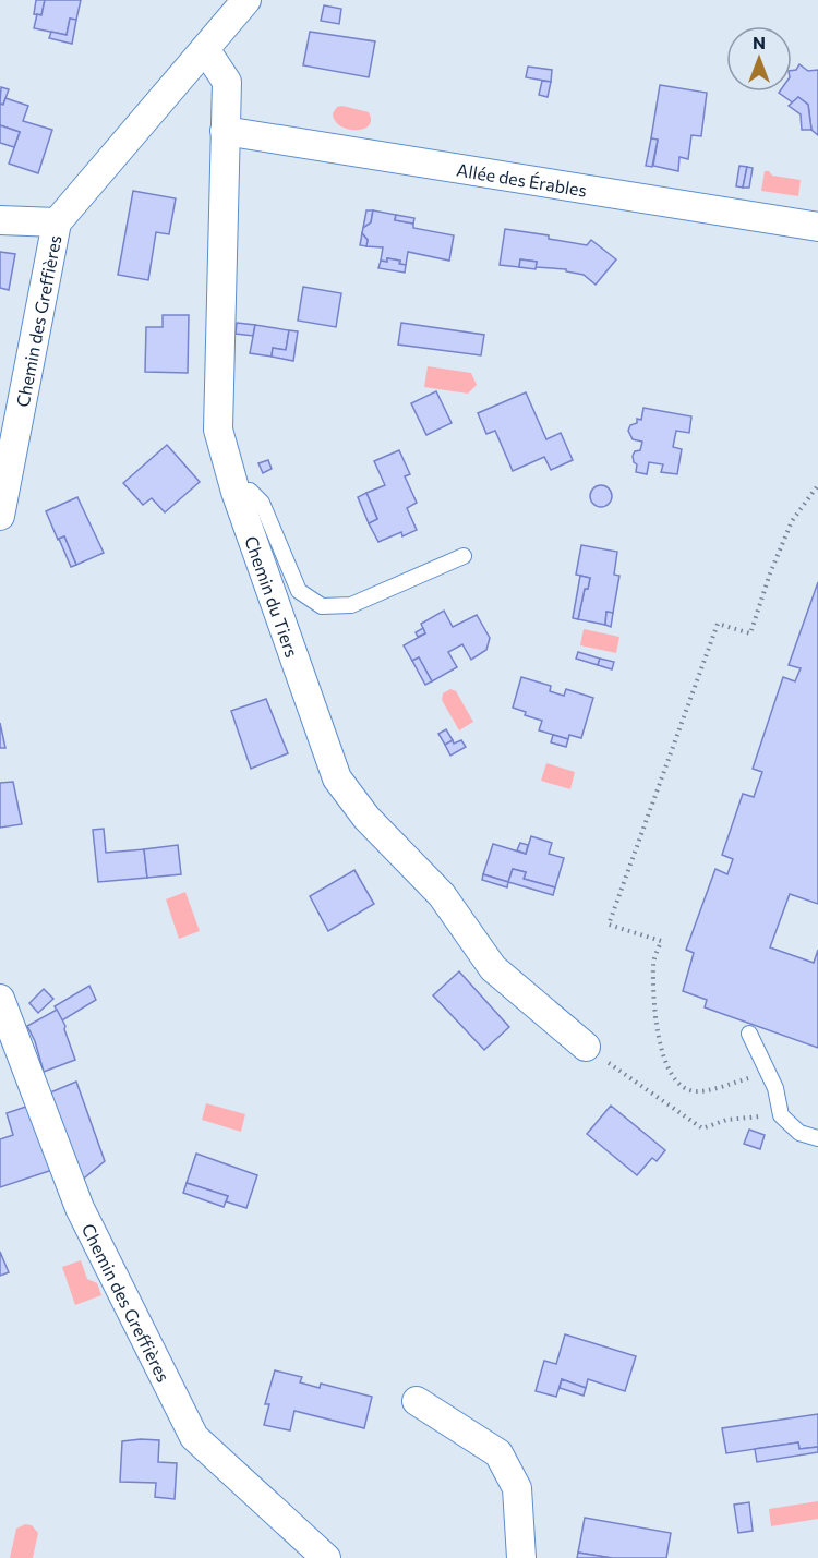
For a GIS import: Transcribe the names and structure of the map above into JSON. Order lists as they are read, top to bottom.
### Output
{
  "streets": {
    "street": ["Allée des Érables", "Chemin des Greffières", "Chemin du Tiers"]
  },
  "crossings": [
    ["Allée des Érables", "Chemin du Tiers"],
    ["Chemin des Greffières", "Chemin du Tiers"]
  ],
  "north": "top"
}
